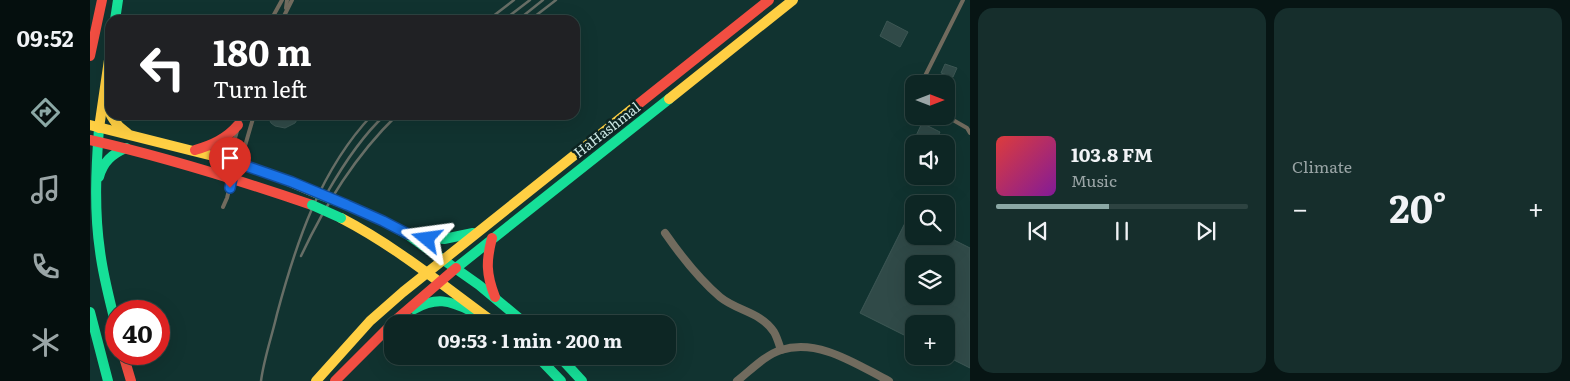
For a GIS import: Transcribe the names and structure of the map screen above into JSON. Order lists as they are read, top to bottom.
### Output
{
  "streets": {
    "main road": ["HaHashmal"]
  },
  "north": "right",
  "page": {
    "tabs": "09:52",
    "tile": "Climate",
    "turn": ["180 m", "Turn left"],
    "map_buttons": "+",
    "song": ["103.8 FM", "Music"],
    "heat": ["−", "20°", "+"],
    "limit": "40",
    "trip": "09:53 · 1 min · 200 m"
  }
}
